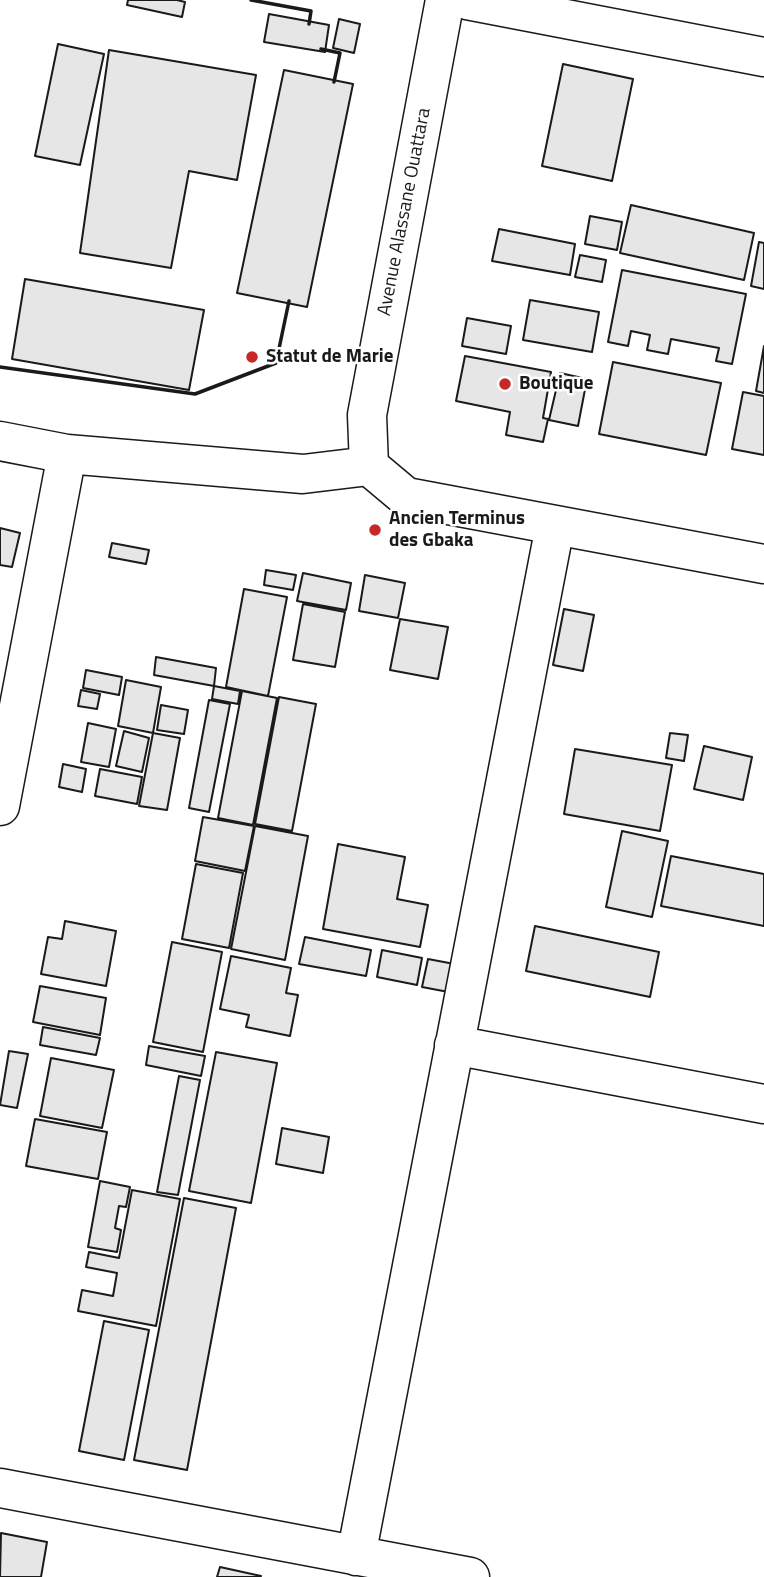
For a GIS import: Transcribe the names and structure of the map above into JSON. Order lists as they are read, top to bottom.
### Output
{
  "streets": {
    "street": ["Avenue Alassane Ouattara"]
  },
  "places": ["Statut de Marie", "Boutique", "Ancien Terminus des Gbaka"]
}
